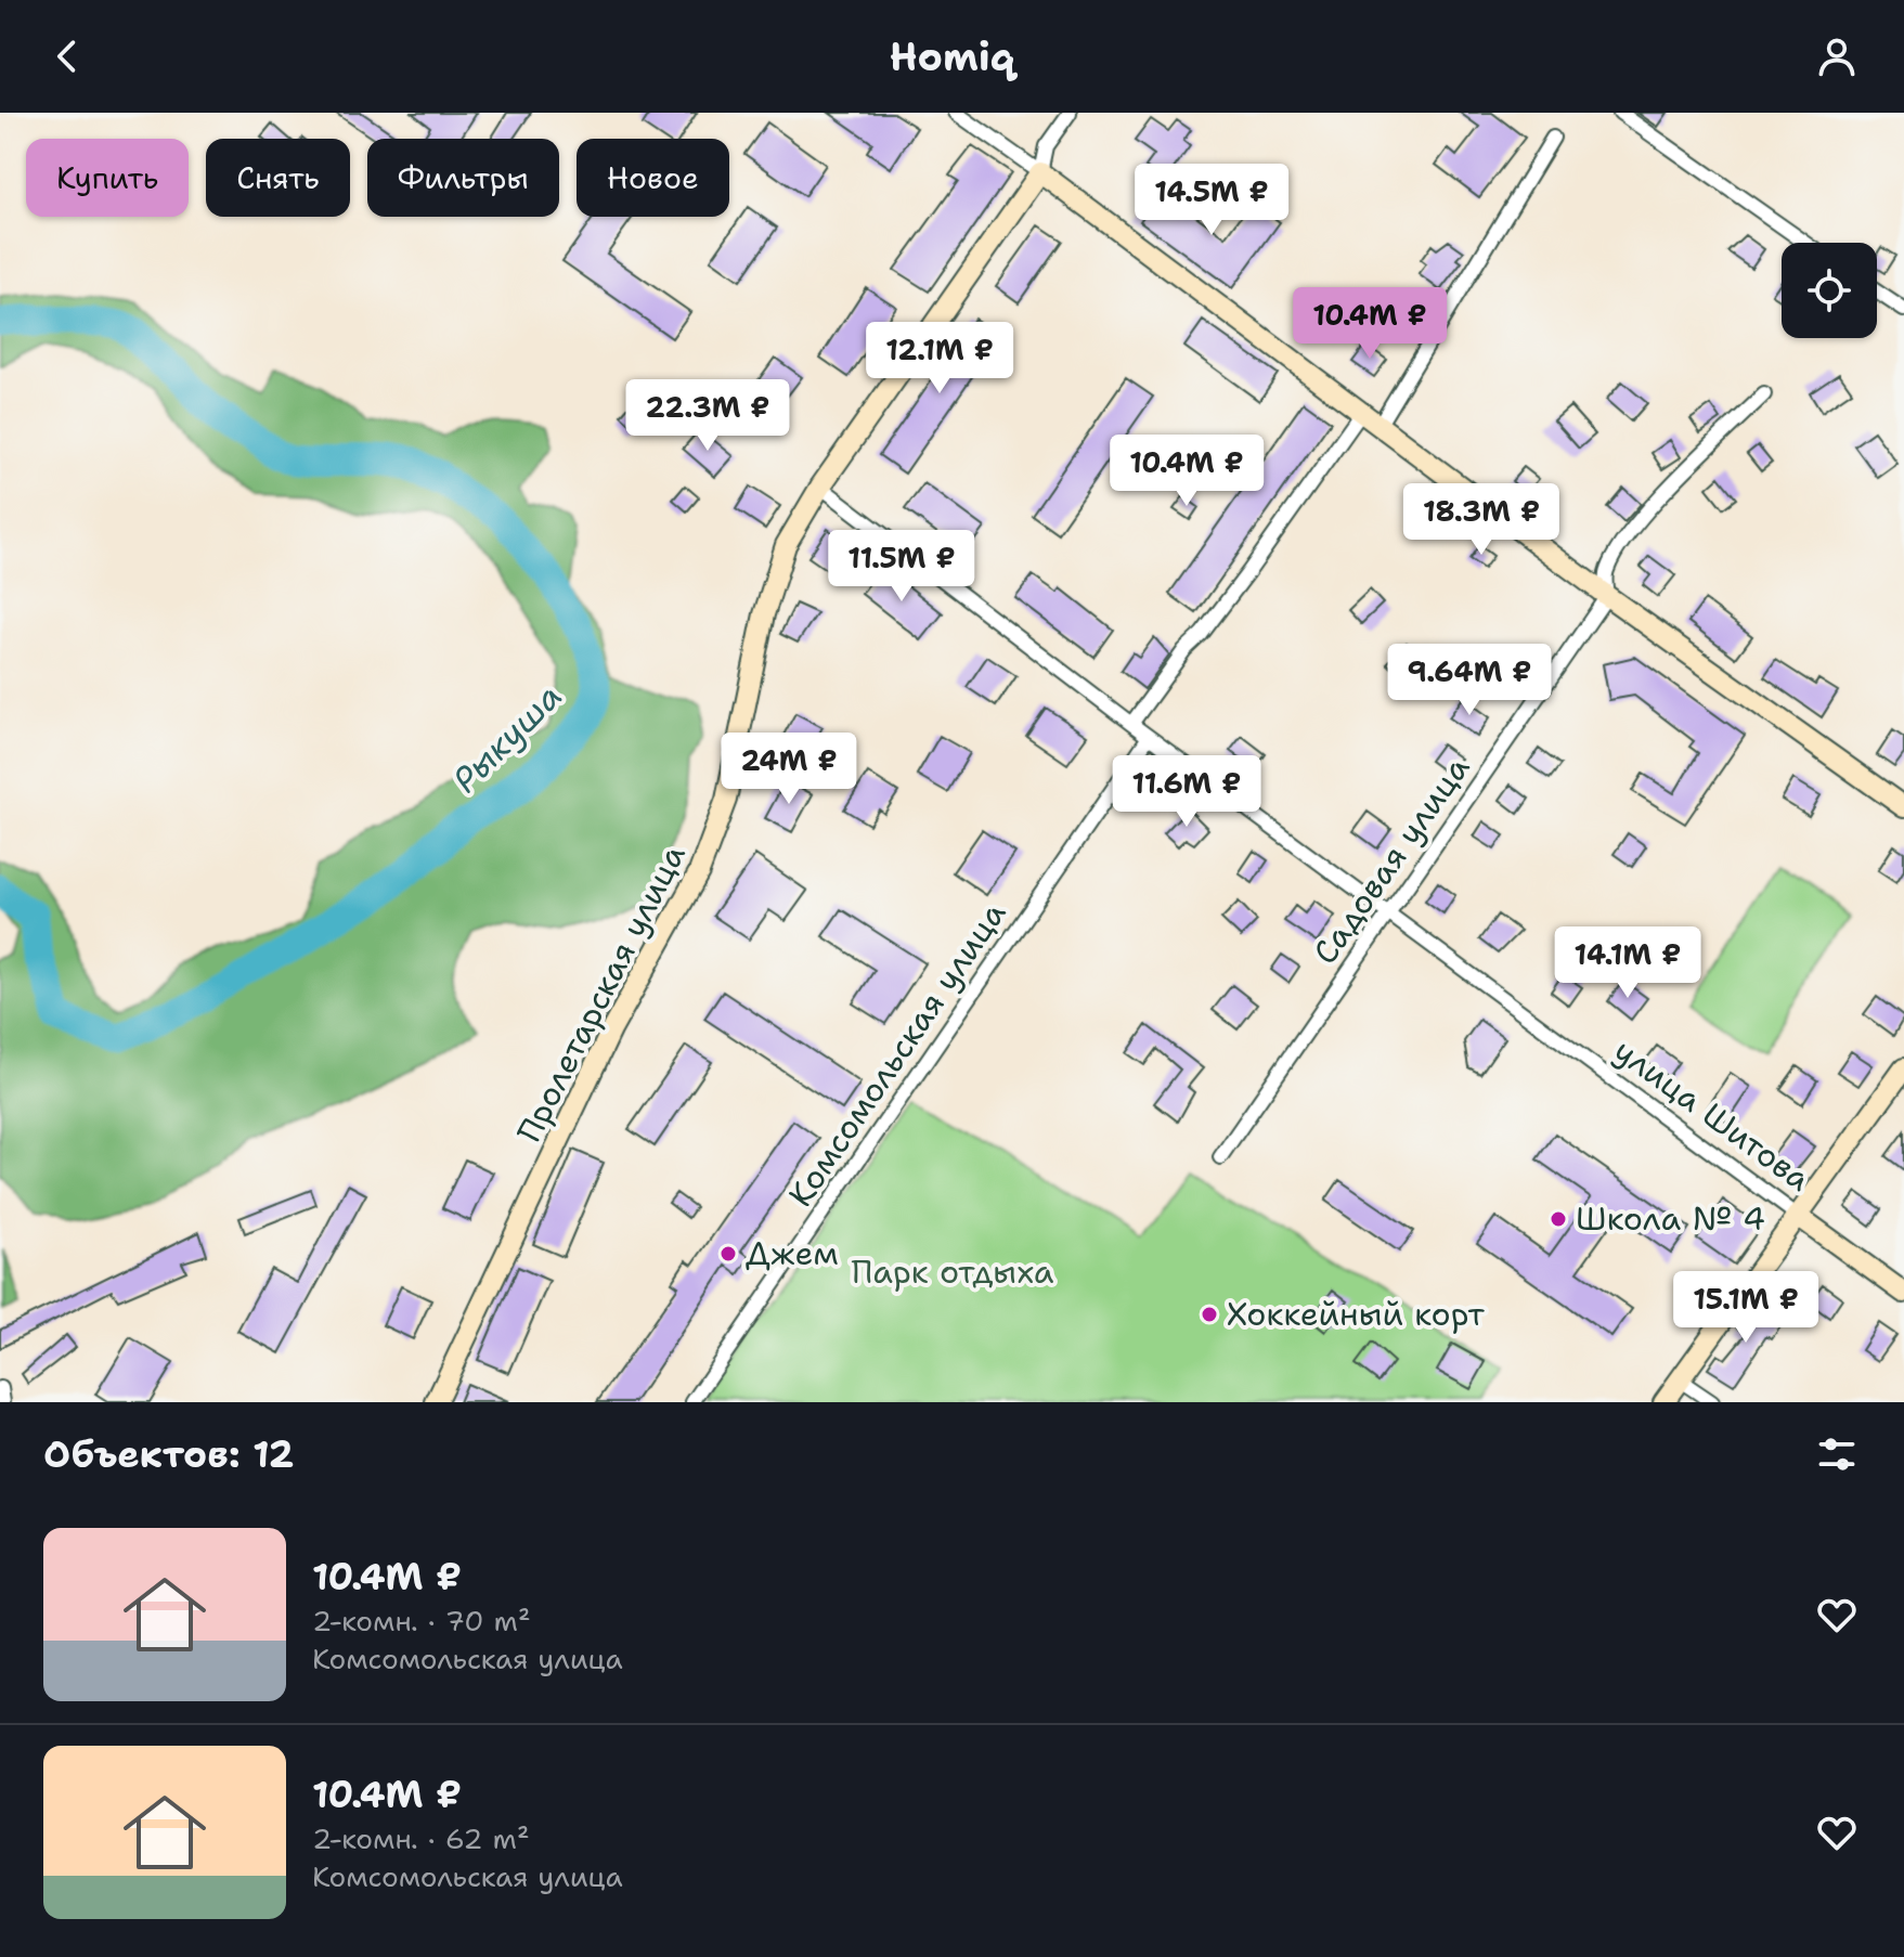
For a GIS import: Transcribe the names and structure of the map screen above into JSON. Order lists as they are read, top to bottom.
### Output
{
  "streets": {
    "street": [
      "Садовая улица",
      "Пролетарская улица",
      "Комсомольская улица",
      "улица Шитова"
    ]
  },
  "crossings": [
    ["Садовая улица", "улица Шитова"],
    ["Пролетарская улица", "улица Шитова"],
    ["Комсомольская улица", "улица Шитова"]
  ],
  "water": ["Рыкуша"],
  "parks": ["Парк отдыха"],
  "places": ["Школа № 4", "Джем", "Хоккейный корт"],
  "page": {
    "header": "Homiq",
    "chip": [
      "Купить",
      "Снять",
      "Фильтры",
      "Новое"
    ],
    "price": [
      "14.5M ₽",
      "10.4M ₽",
      "12.1M ₽",
      "22.3M ₽",
      "10.4M ₽",
      "18.3M ₽",
      "11.5M ₽",
      "9.64M ₽",
      "24M ₽",
      "11.6M ₽",
      "14.1M ₽",
      "15.1M ₽"
    ],
    "heading": "Объектов: 12",
    "list": [
      {
        "name": "10.4M ₽",
        "note": "2-комн. · 70 m² · Комсомольская улица"
      },
      {
        "name": "10.4M ₽",
        "note": "2-комн. · 62 m² · Комсомольская улица"
      }
    ]
  }
}
